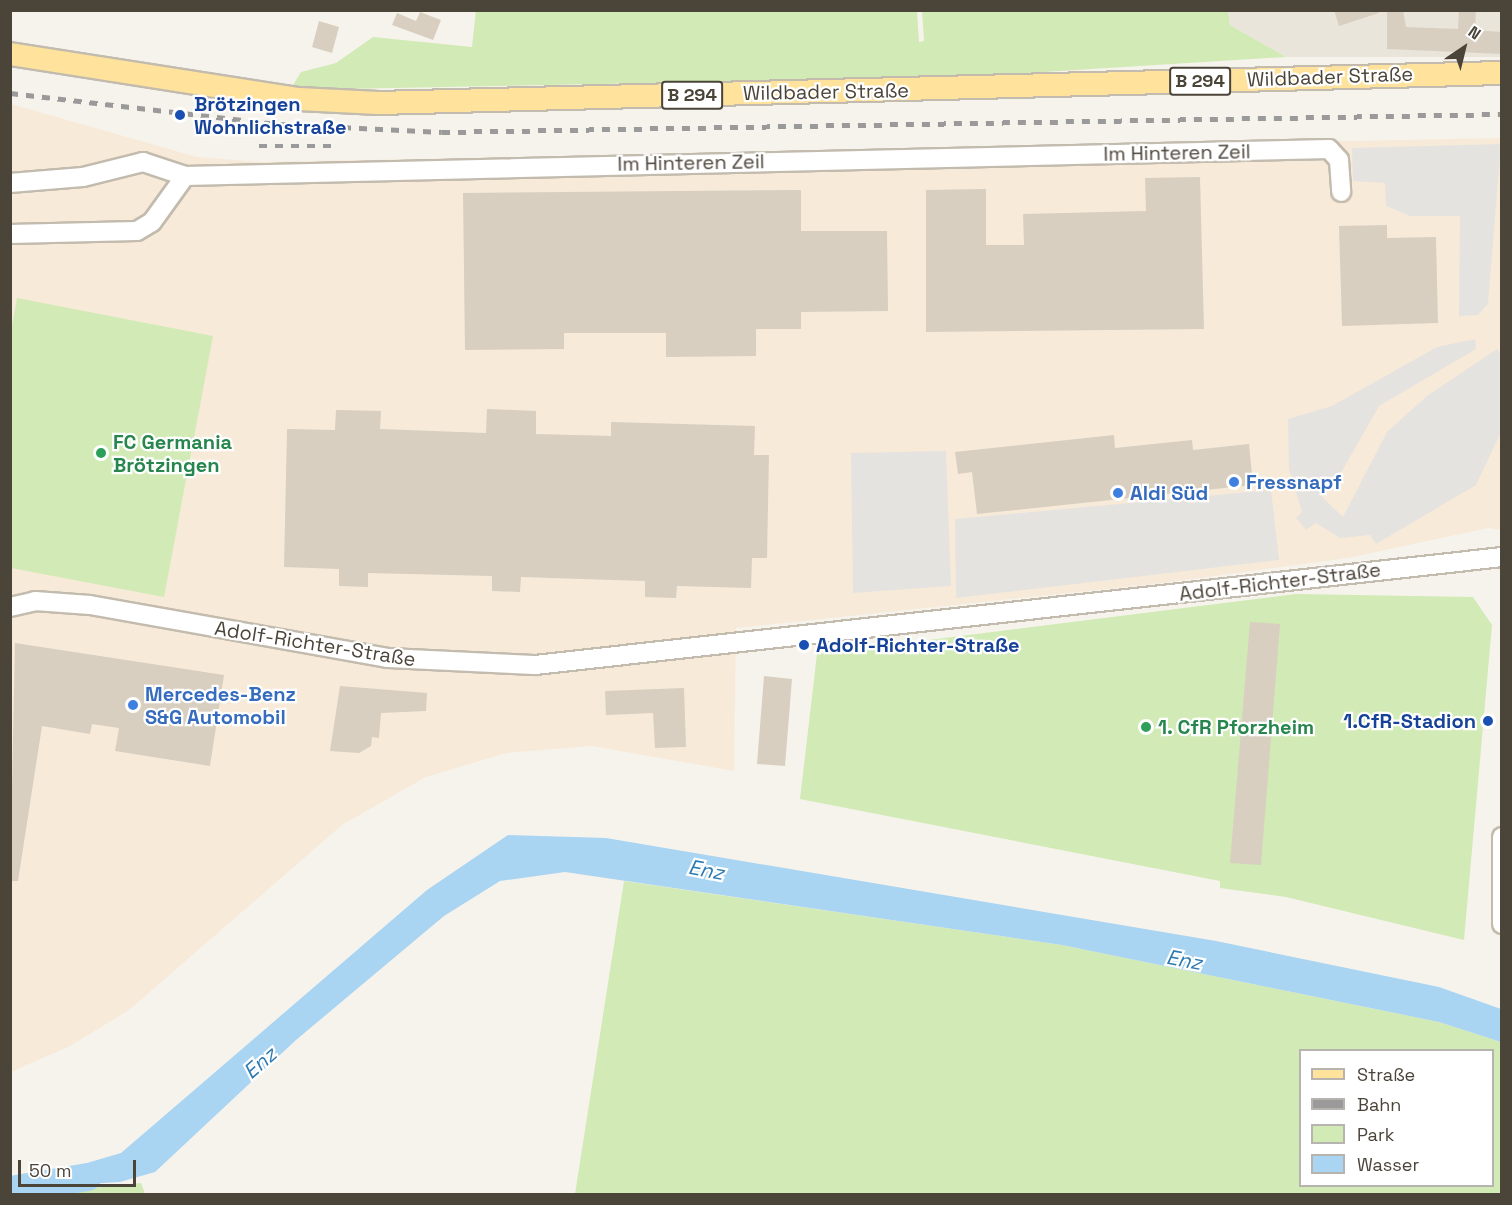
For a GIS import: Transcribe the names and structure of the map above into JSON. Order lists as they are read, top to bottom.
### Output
{
  "streets": {
    "main road": ["Wildbader Straße", "B 294"],
    "street": ["Im Hinteren Zeil", "Adolf-Richter-Straße"]
  },
  "water": ["Enz"],
  "places": [
    "Brötzingen Wohnlichstraße",
    "FC Germania Brötzingen",
    "Fressnapf",
    "Aldi Süd",
    "Adolf-Richter-Straße",
    "Mercedes-Benz S&G Automobil",
    "1.CfR-Stadion",
    "1. CfR Pforzheim"
  ],
  "legend": [
    "Straße",
    "Bahn",
    "Park",
    "Wasser"
  ],
  "scale_bar": "50 m",
  "north": "top right"
}
